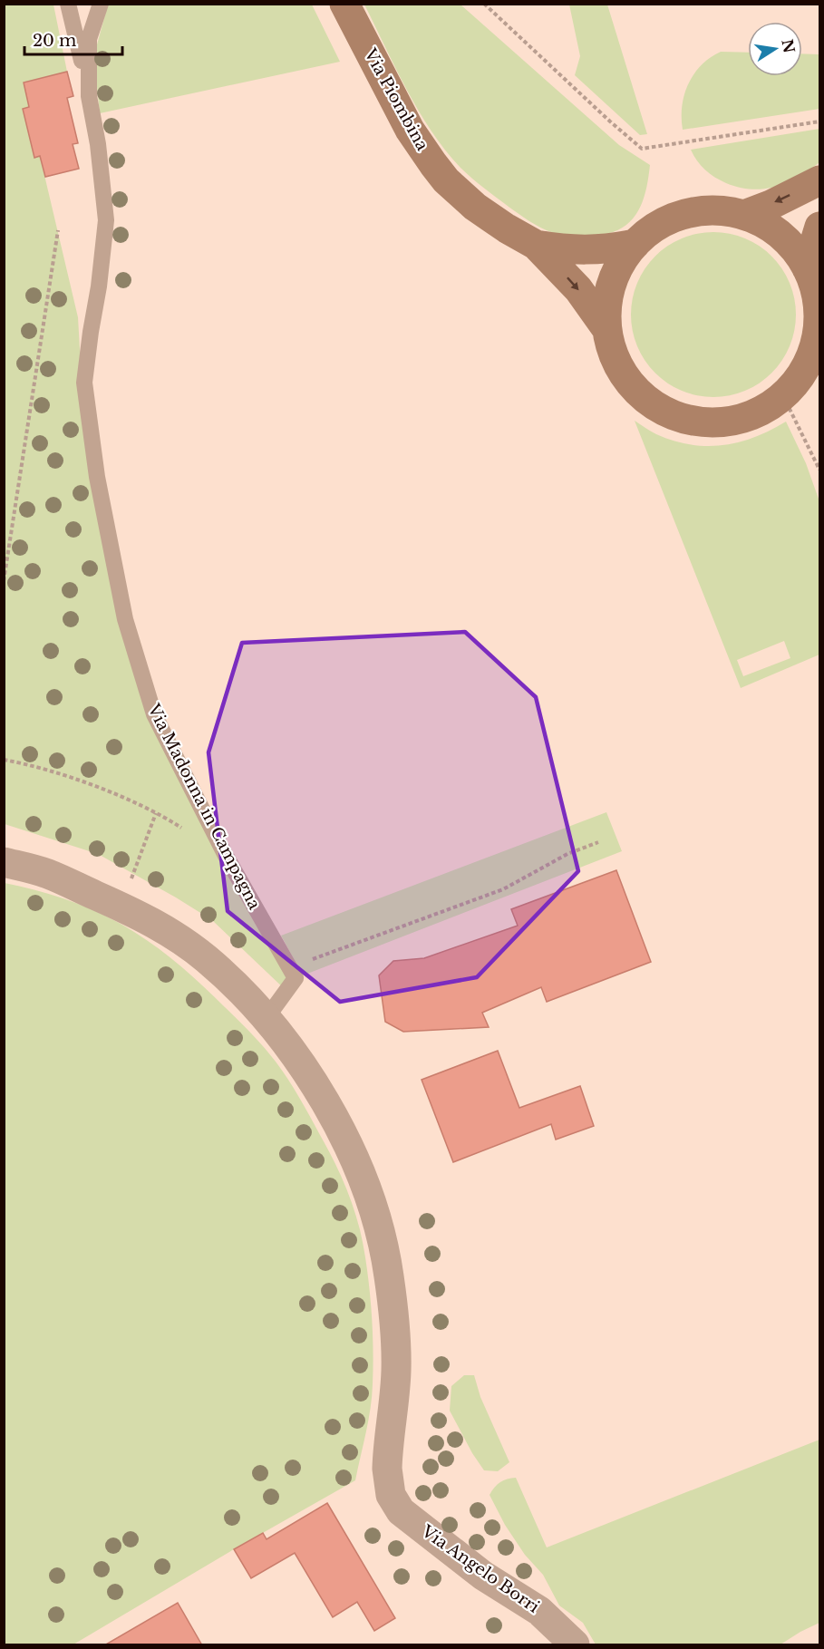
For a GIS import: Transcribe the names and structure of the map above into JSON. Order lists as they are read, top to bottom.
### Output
{
  "streets": {
    "street": ["Via Piombina", "Via Angelo Borri"],
    "lane": ["Via Madonna in Campagna"]
  },
  "scale_bar": "20 m",
  "north": "right"
}
